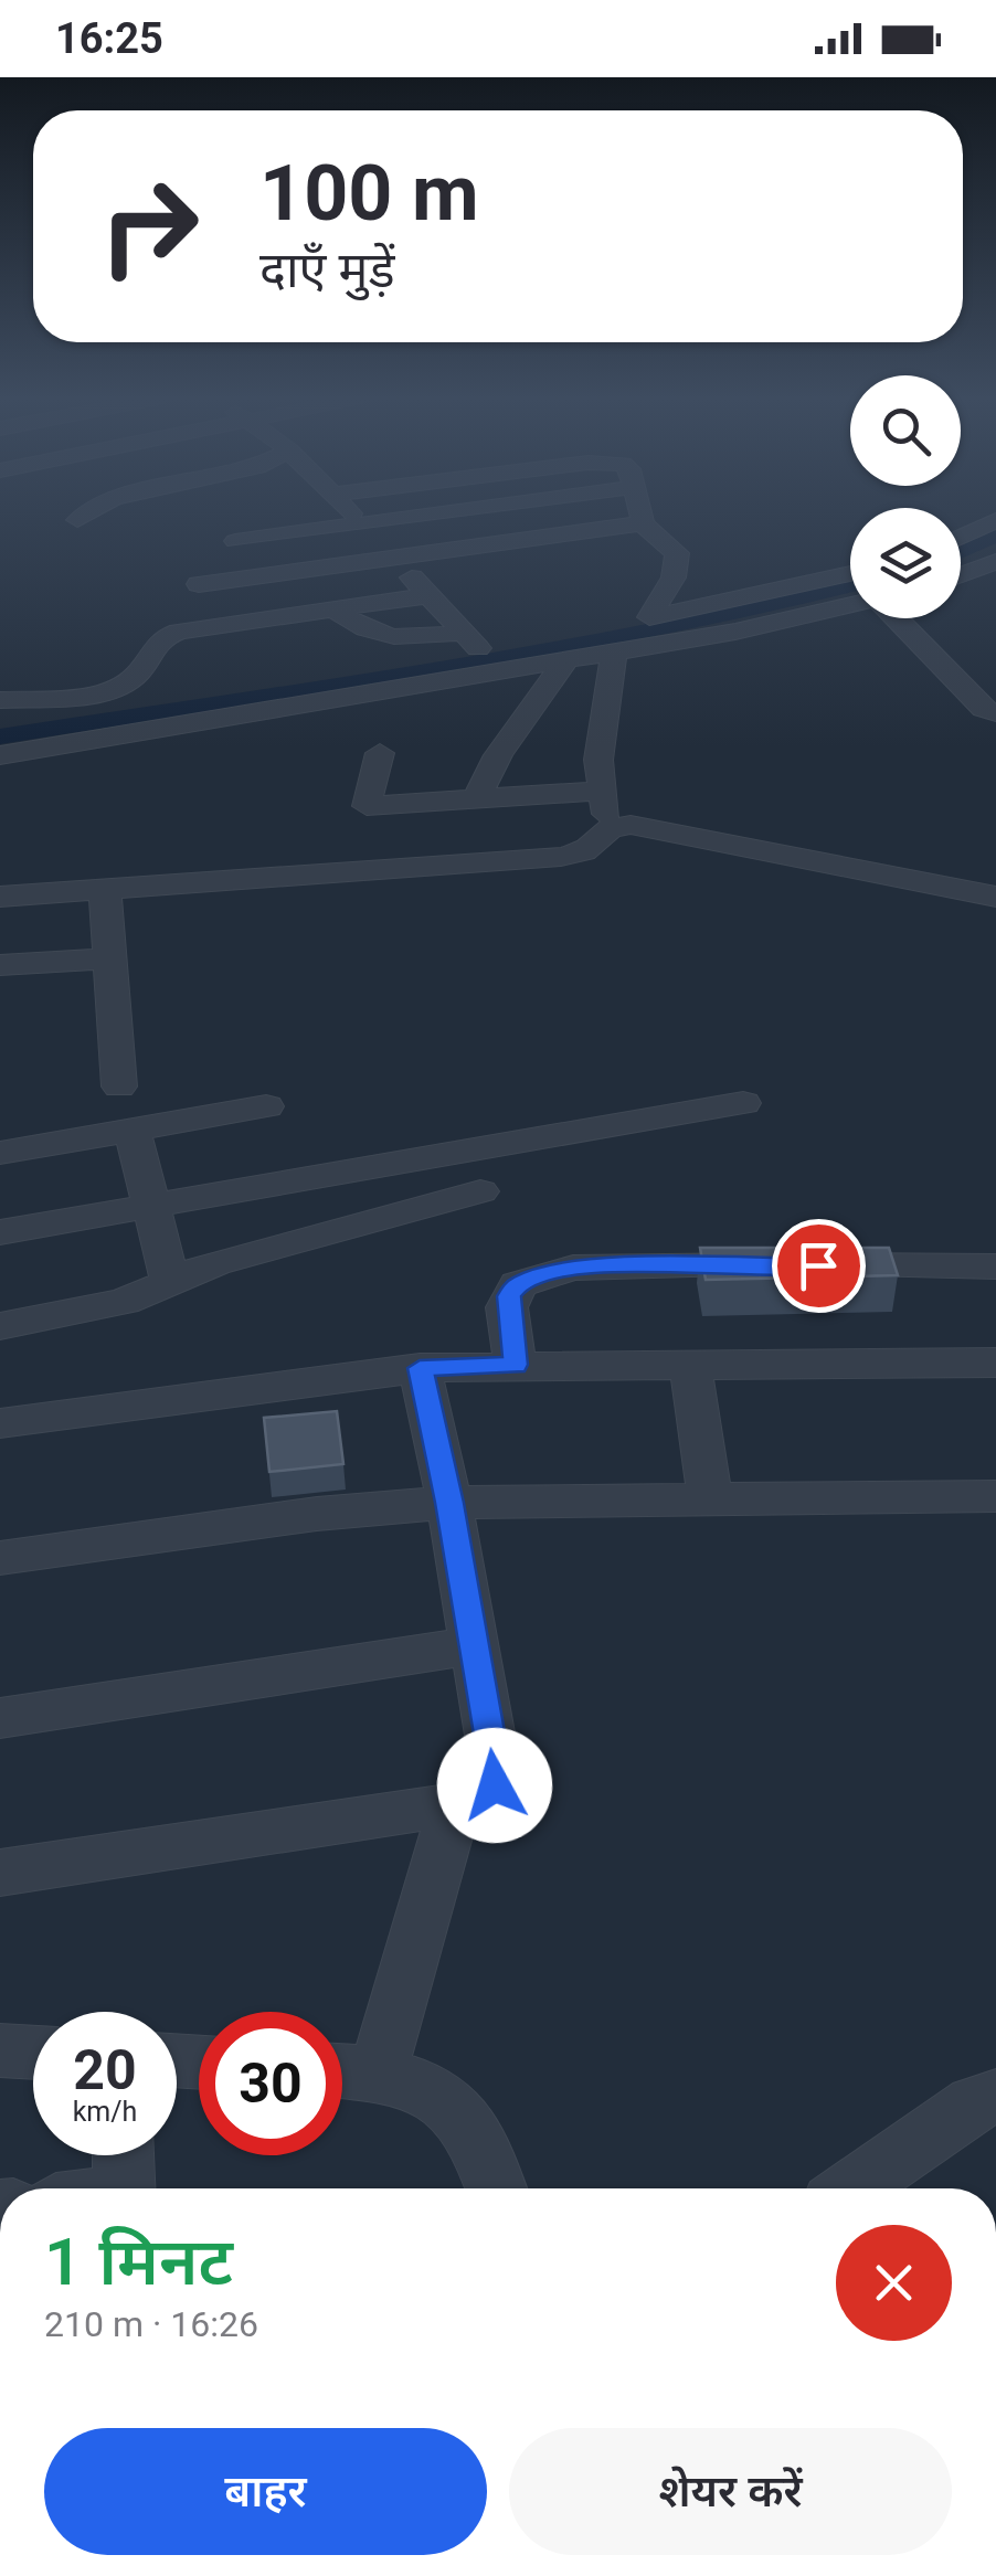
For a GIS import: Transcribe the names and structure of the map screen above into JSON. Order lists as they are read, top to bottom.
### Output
{
  "page": {
    "status": "16:25",
    "turn": ["100 m", "दाएँ मुड़ें"],
    "speed": "20 km/h",
    "limit": "30",
    "heading": ["1 मिनट", "210 m · 16:26"],
    "buttons": ["बाहर", "शेयर करें"]
  }
}
